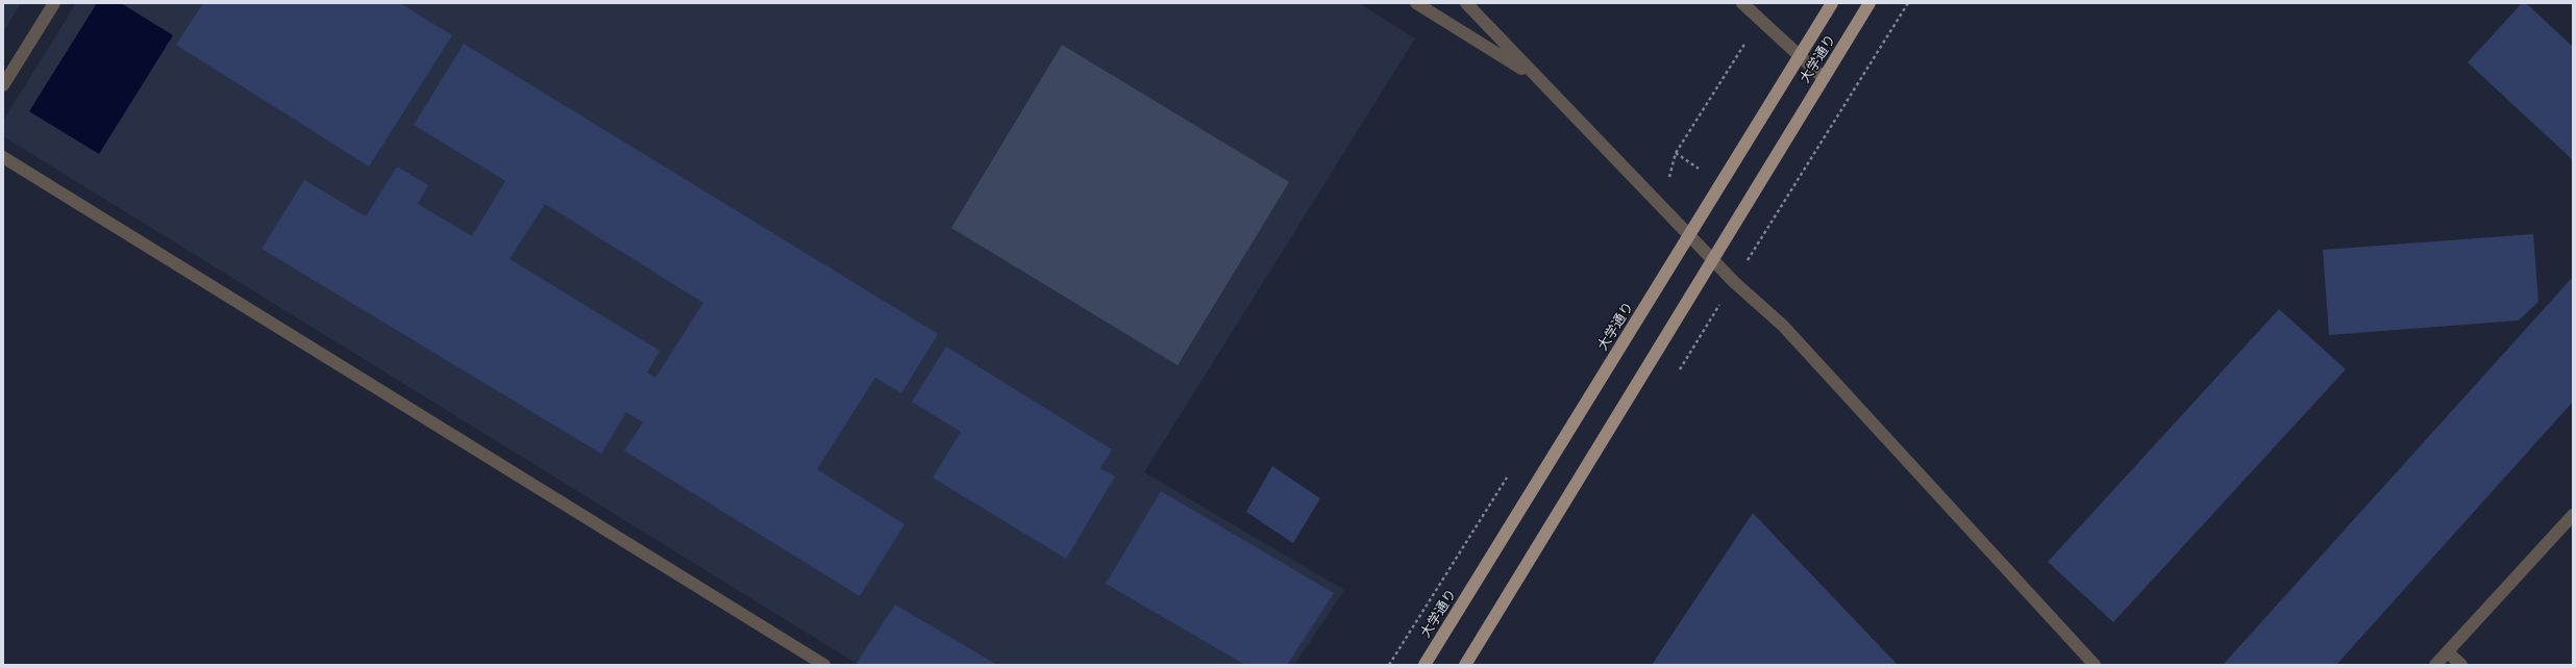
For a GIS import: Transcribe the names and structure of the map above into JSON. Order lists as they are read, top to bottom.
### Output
{
  "streets": {
    "main road": ["大学通り"]
  }
}
